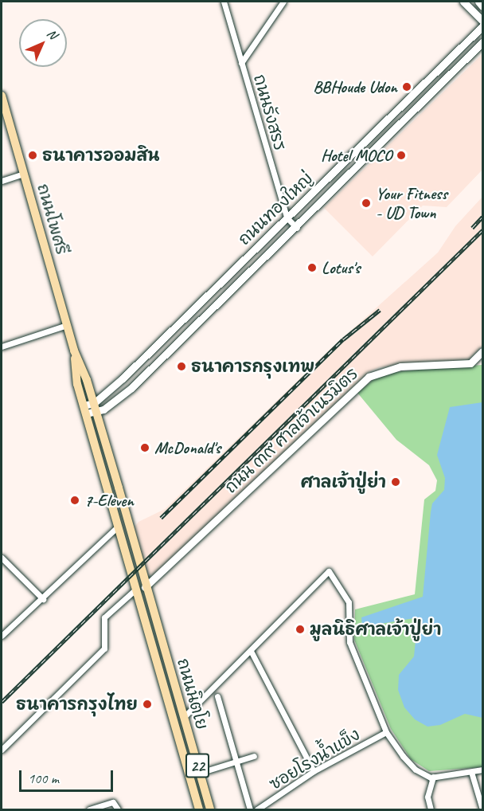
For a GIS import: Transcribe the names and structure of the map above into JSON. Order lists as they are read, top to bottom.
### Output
{
  "streets": {
    "main road": ["ถนนโพศรี", "ถนนนิตโย", "22"],
    "street": [
      "ถนนรังสรร",
      "ถนนทองใหญ่",
      "ถนน ๓๙ ศาลเจ้าเนรมิตร",
      "ซอยโรงน้ำแข็ง"
    ]
  },
  "crossings": [
    ["ถนนรังสรร", "ถนนทองใหญ่"],
    ["ถนนทองใหญ่", "ถนนโพศรี"],
    ["ถนนโพศรี", "ถนน ๓๙ ศาลเจ้าเนรมิตร"],
    ["ถนนโพศรี", "ถนนนิตโย"],
    ["ถนน ๓๙ ศาลเจ้าเนรมิตร", "ถนนนิตโย"]
  ],
  "places": [
    "BBHoude Udon",
    "ธนาคารออมสิน",
    "Hotel MOCO",
    "Your Fitness - UD Town",
    "Lotus's",
    "ธนาคารกรุงเทพ",
    "McDonald's",
    "ศาลเจ้าปู่ย่า",
    "7-Eleven",
    "มูลนิธิศาลเจ้าปู่ย่า",
    "ธนาคารกรุงไทย"
  ],
  "scale_bar": "100 m",
  "north": "top right"
}
